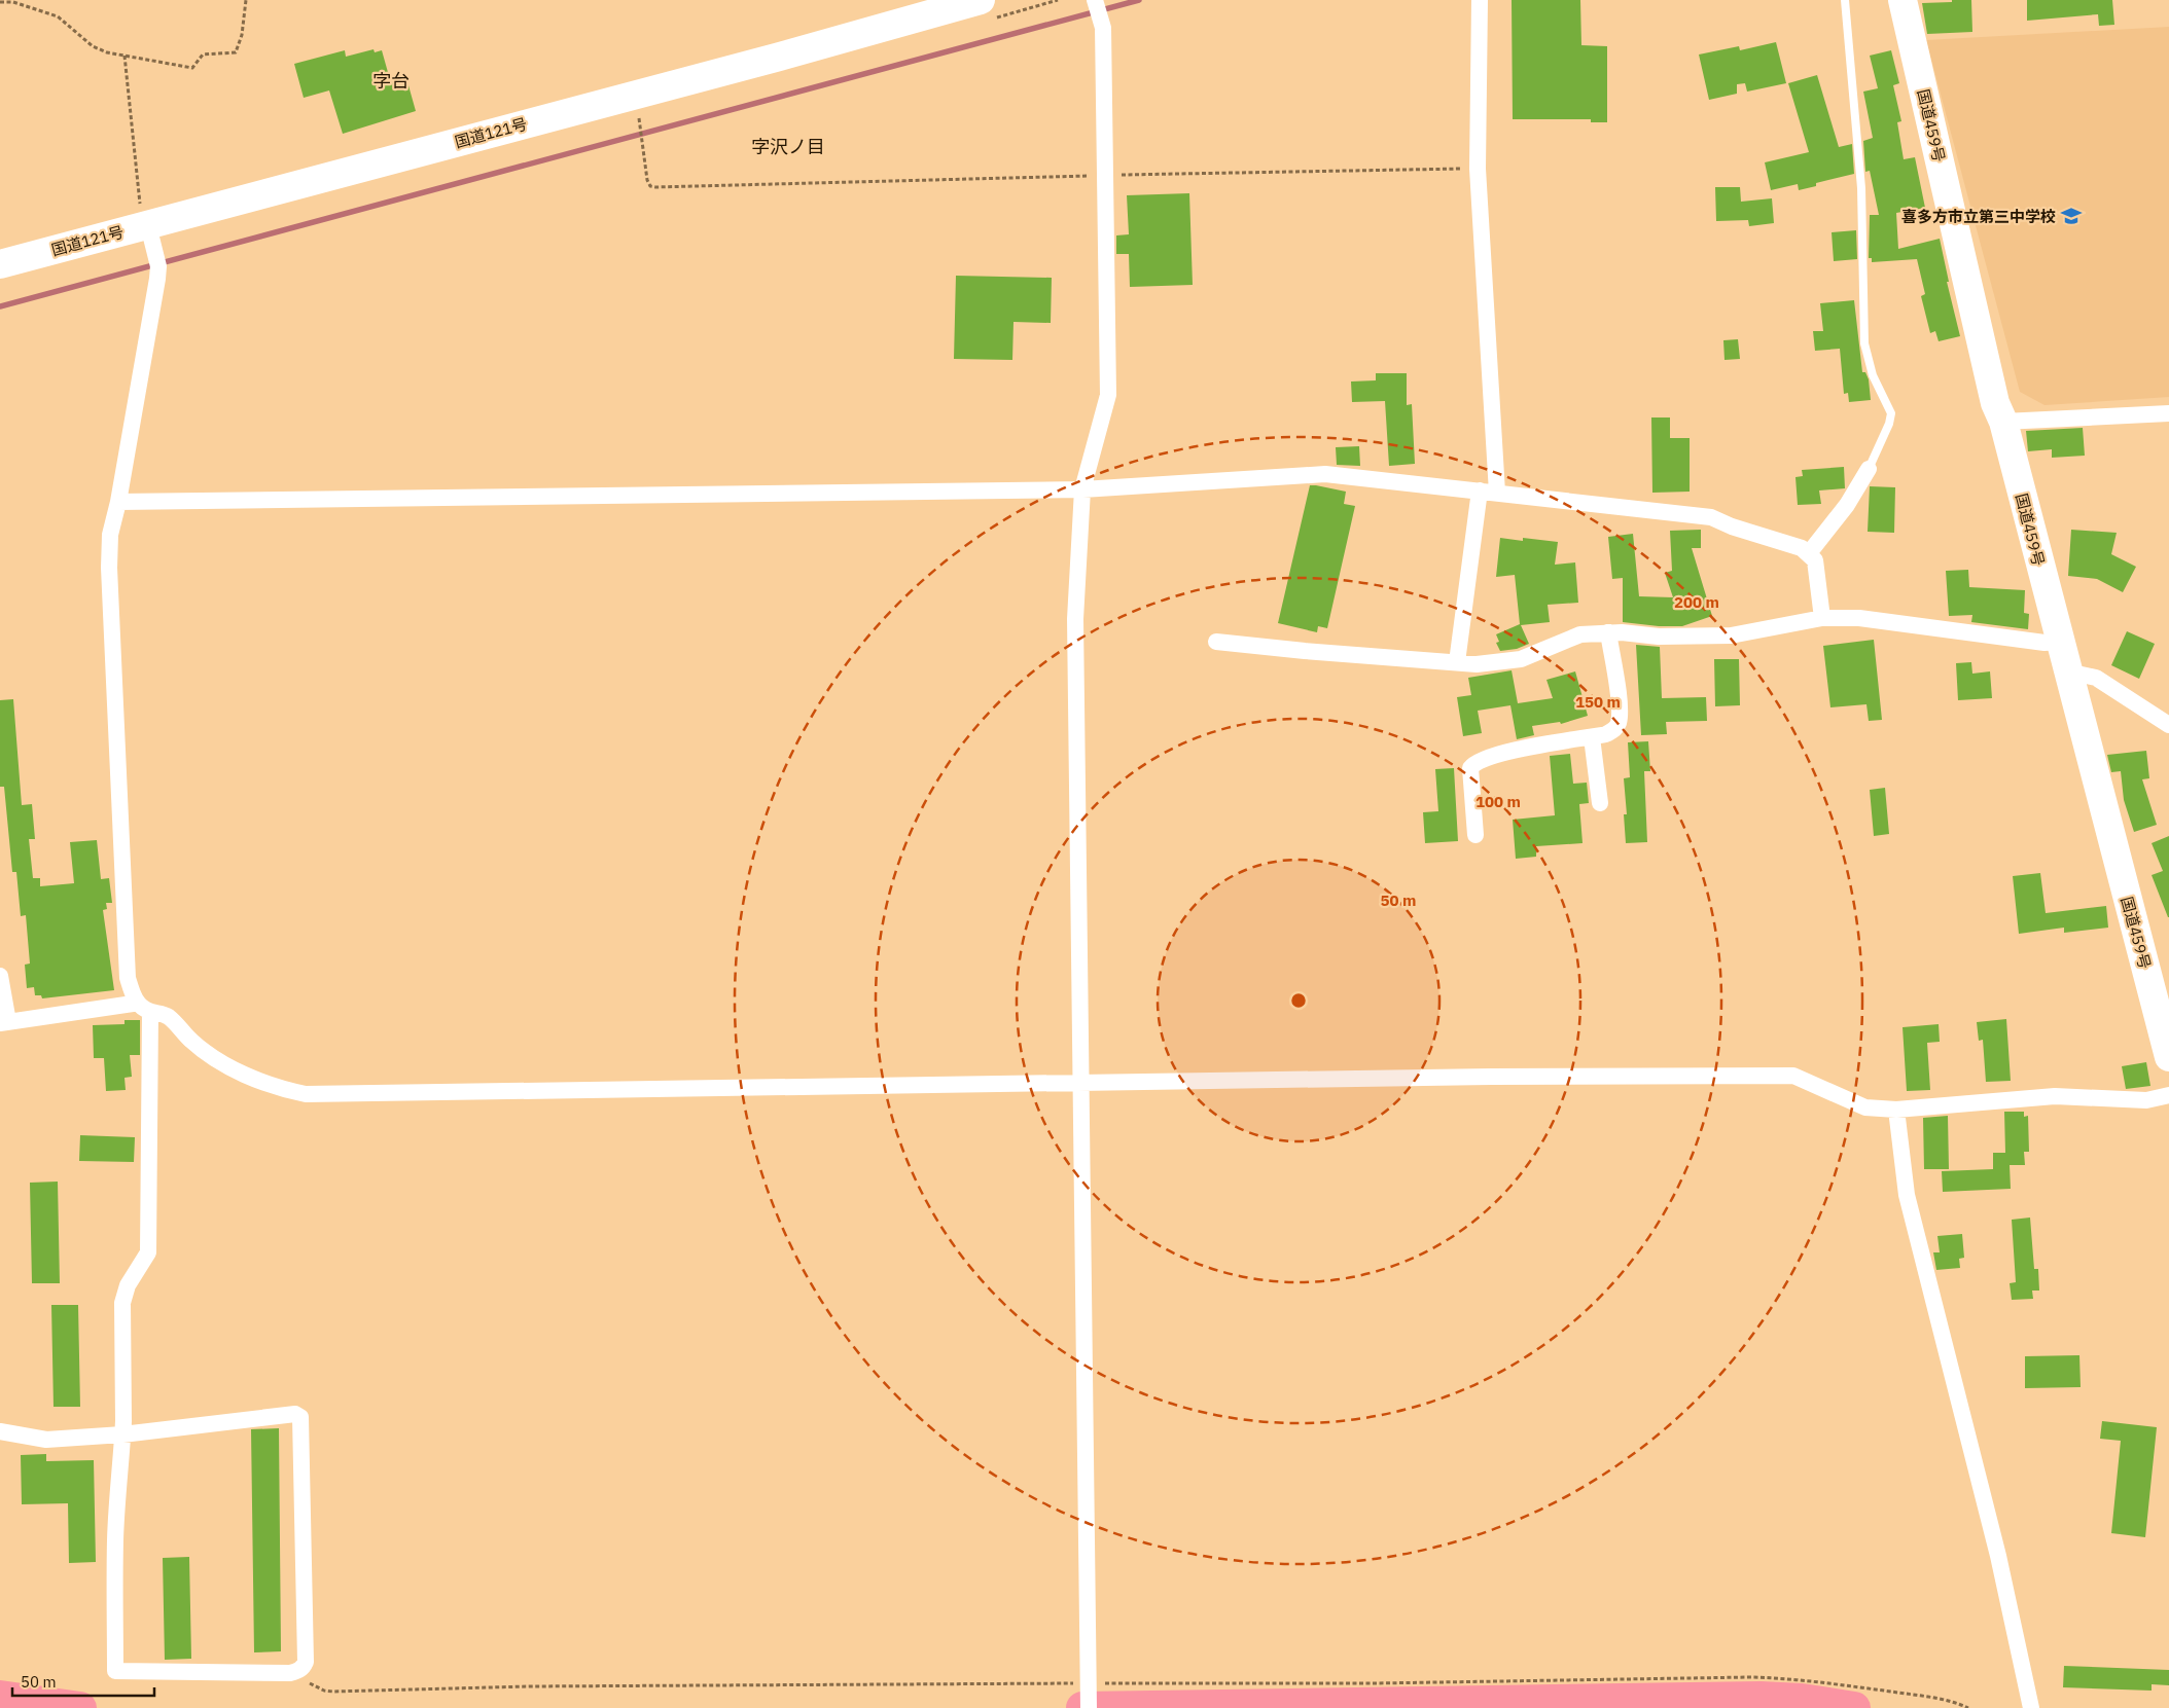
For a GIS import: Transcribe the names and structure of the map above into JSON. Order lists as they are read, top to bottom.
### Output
{
  "streets": {
    "highway": ["国道459号", "国道121号"]
  },
  "districts": ["字台", "字沢ノ目"],
  "places": {
    "school or university": ["喜多方市立第三中学校"]
  },
  "scale_bar": "50 m",
  "rings": [
    "200 m",
    "150 m",
    "100 m",
    "50 m"
  ]
}
